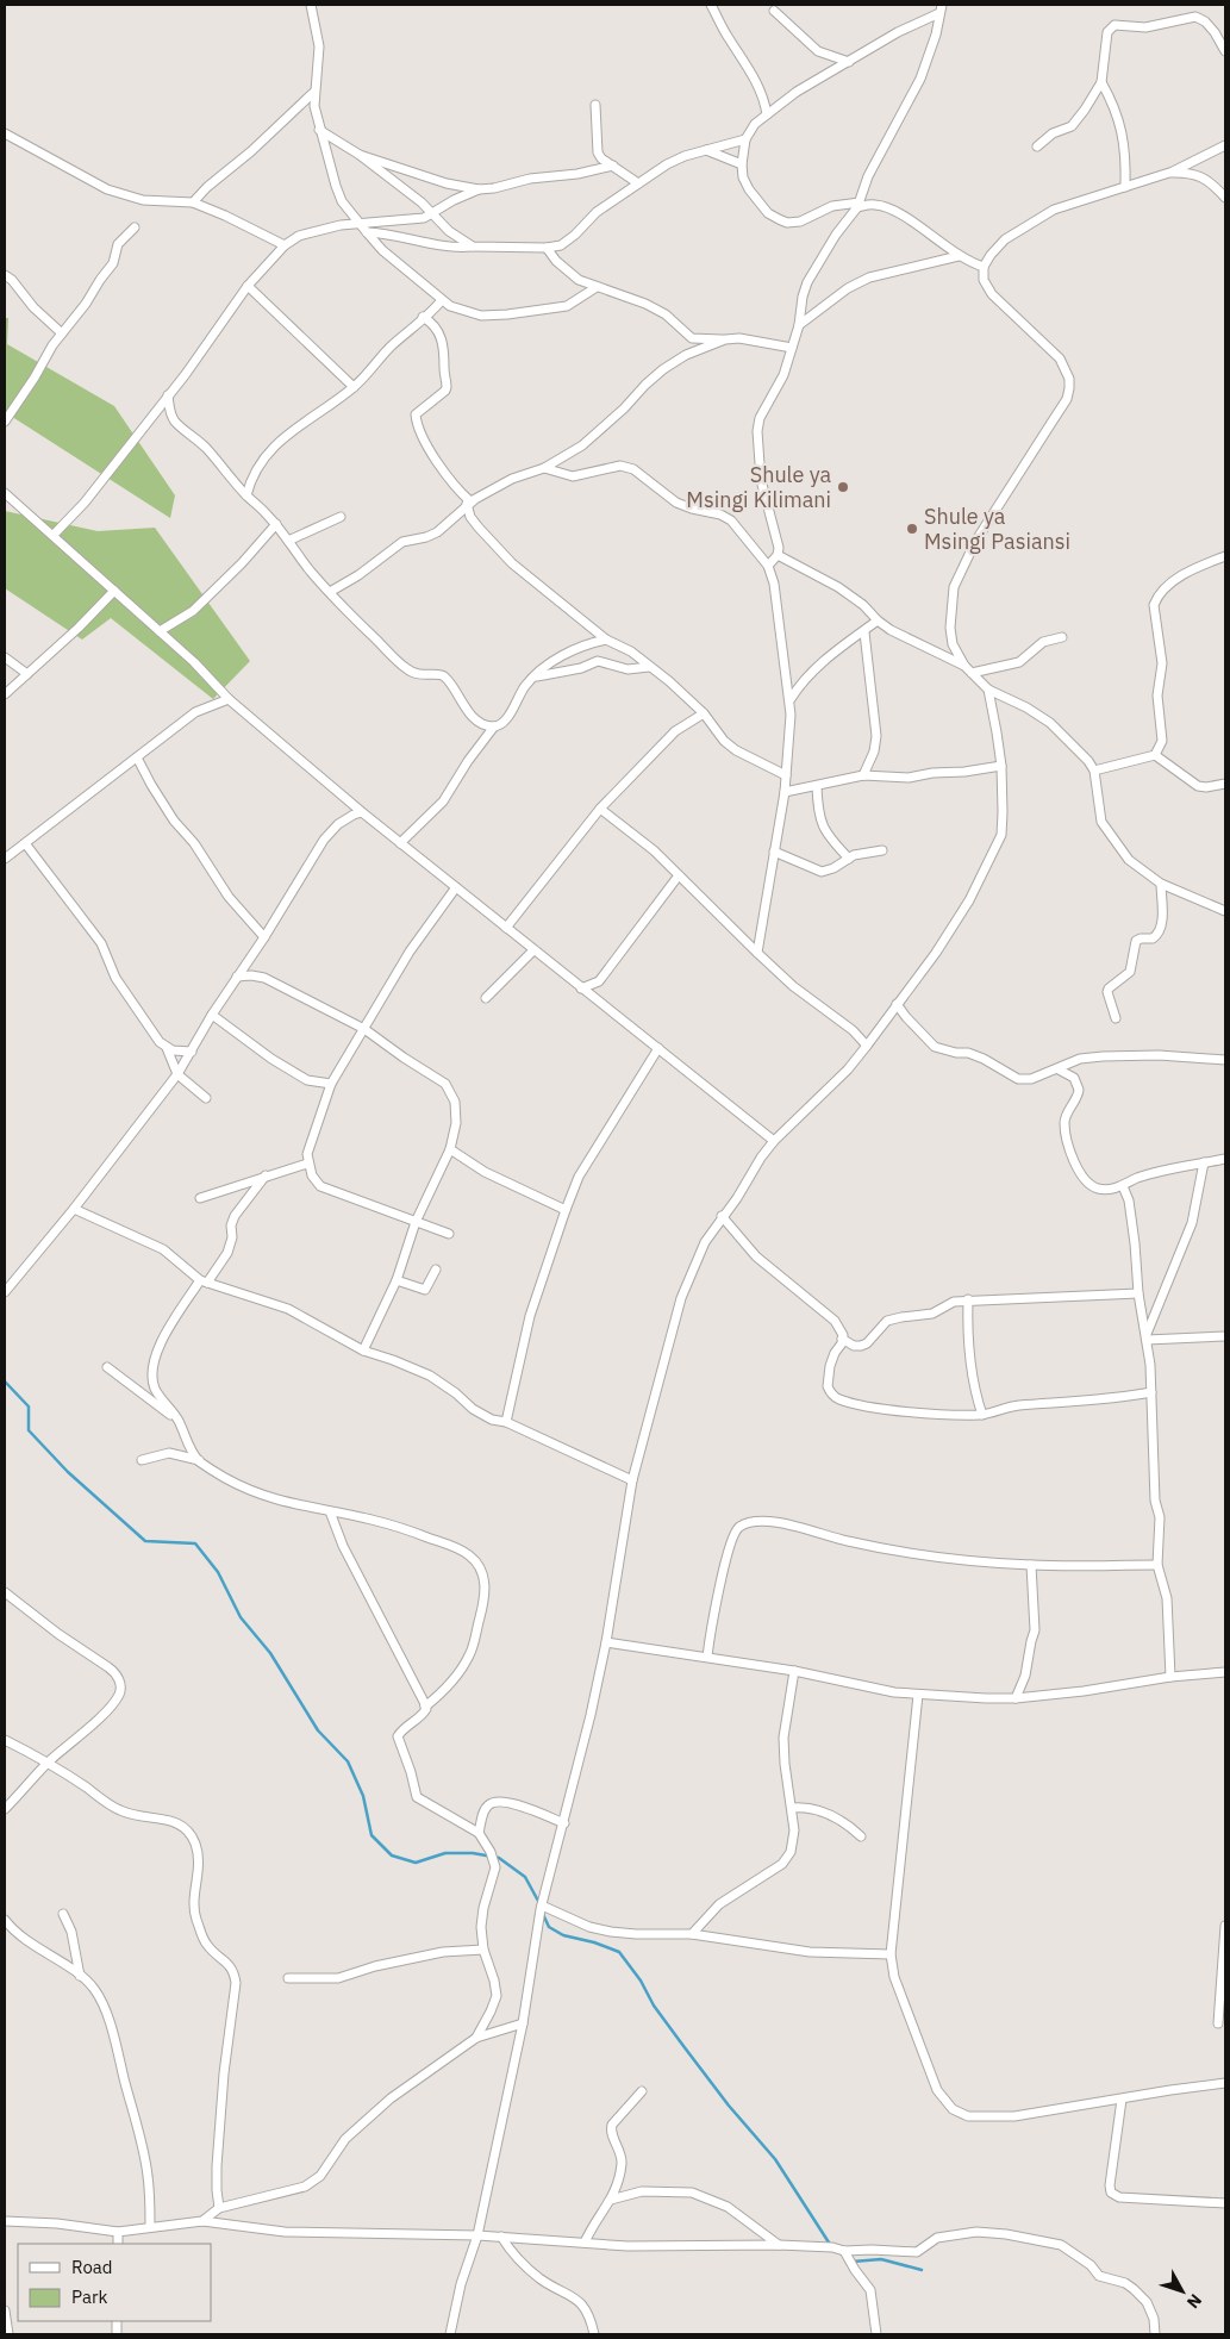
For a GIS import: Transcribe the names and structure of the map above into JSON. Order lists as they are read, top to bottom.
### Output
{
  "places": ["Shule ya Msingi Kilimani", "Shule ya Msingi Pasiansi"],
  "legend": ["Road", "Park"],
  "north": "bottom right"
}
